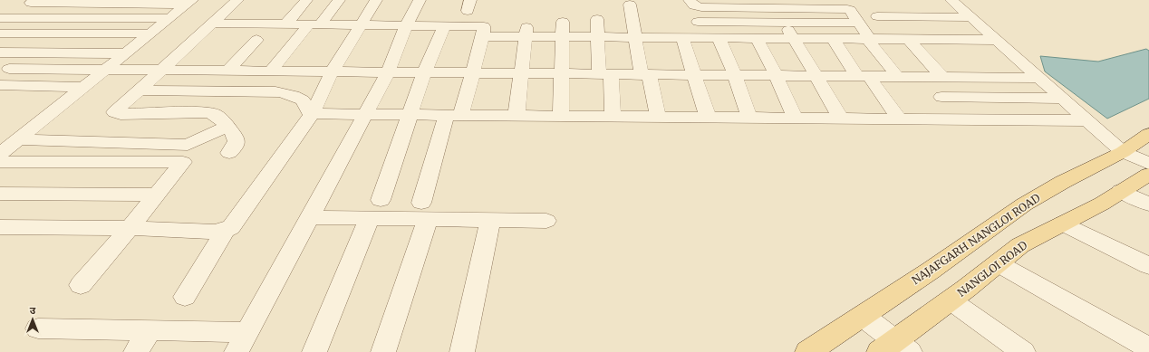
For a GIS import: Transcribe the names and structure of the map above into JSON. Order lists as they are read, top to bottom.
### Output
{
  "streets": {
    "main road": ["NAJAFGARH NANGLOI ROAD", "NANGLOI ROAD"]
  },
  "north": "top"
}
